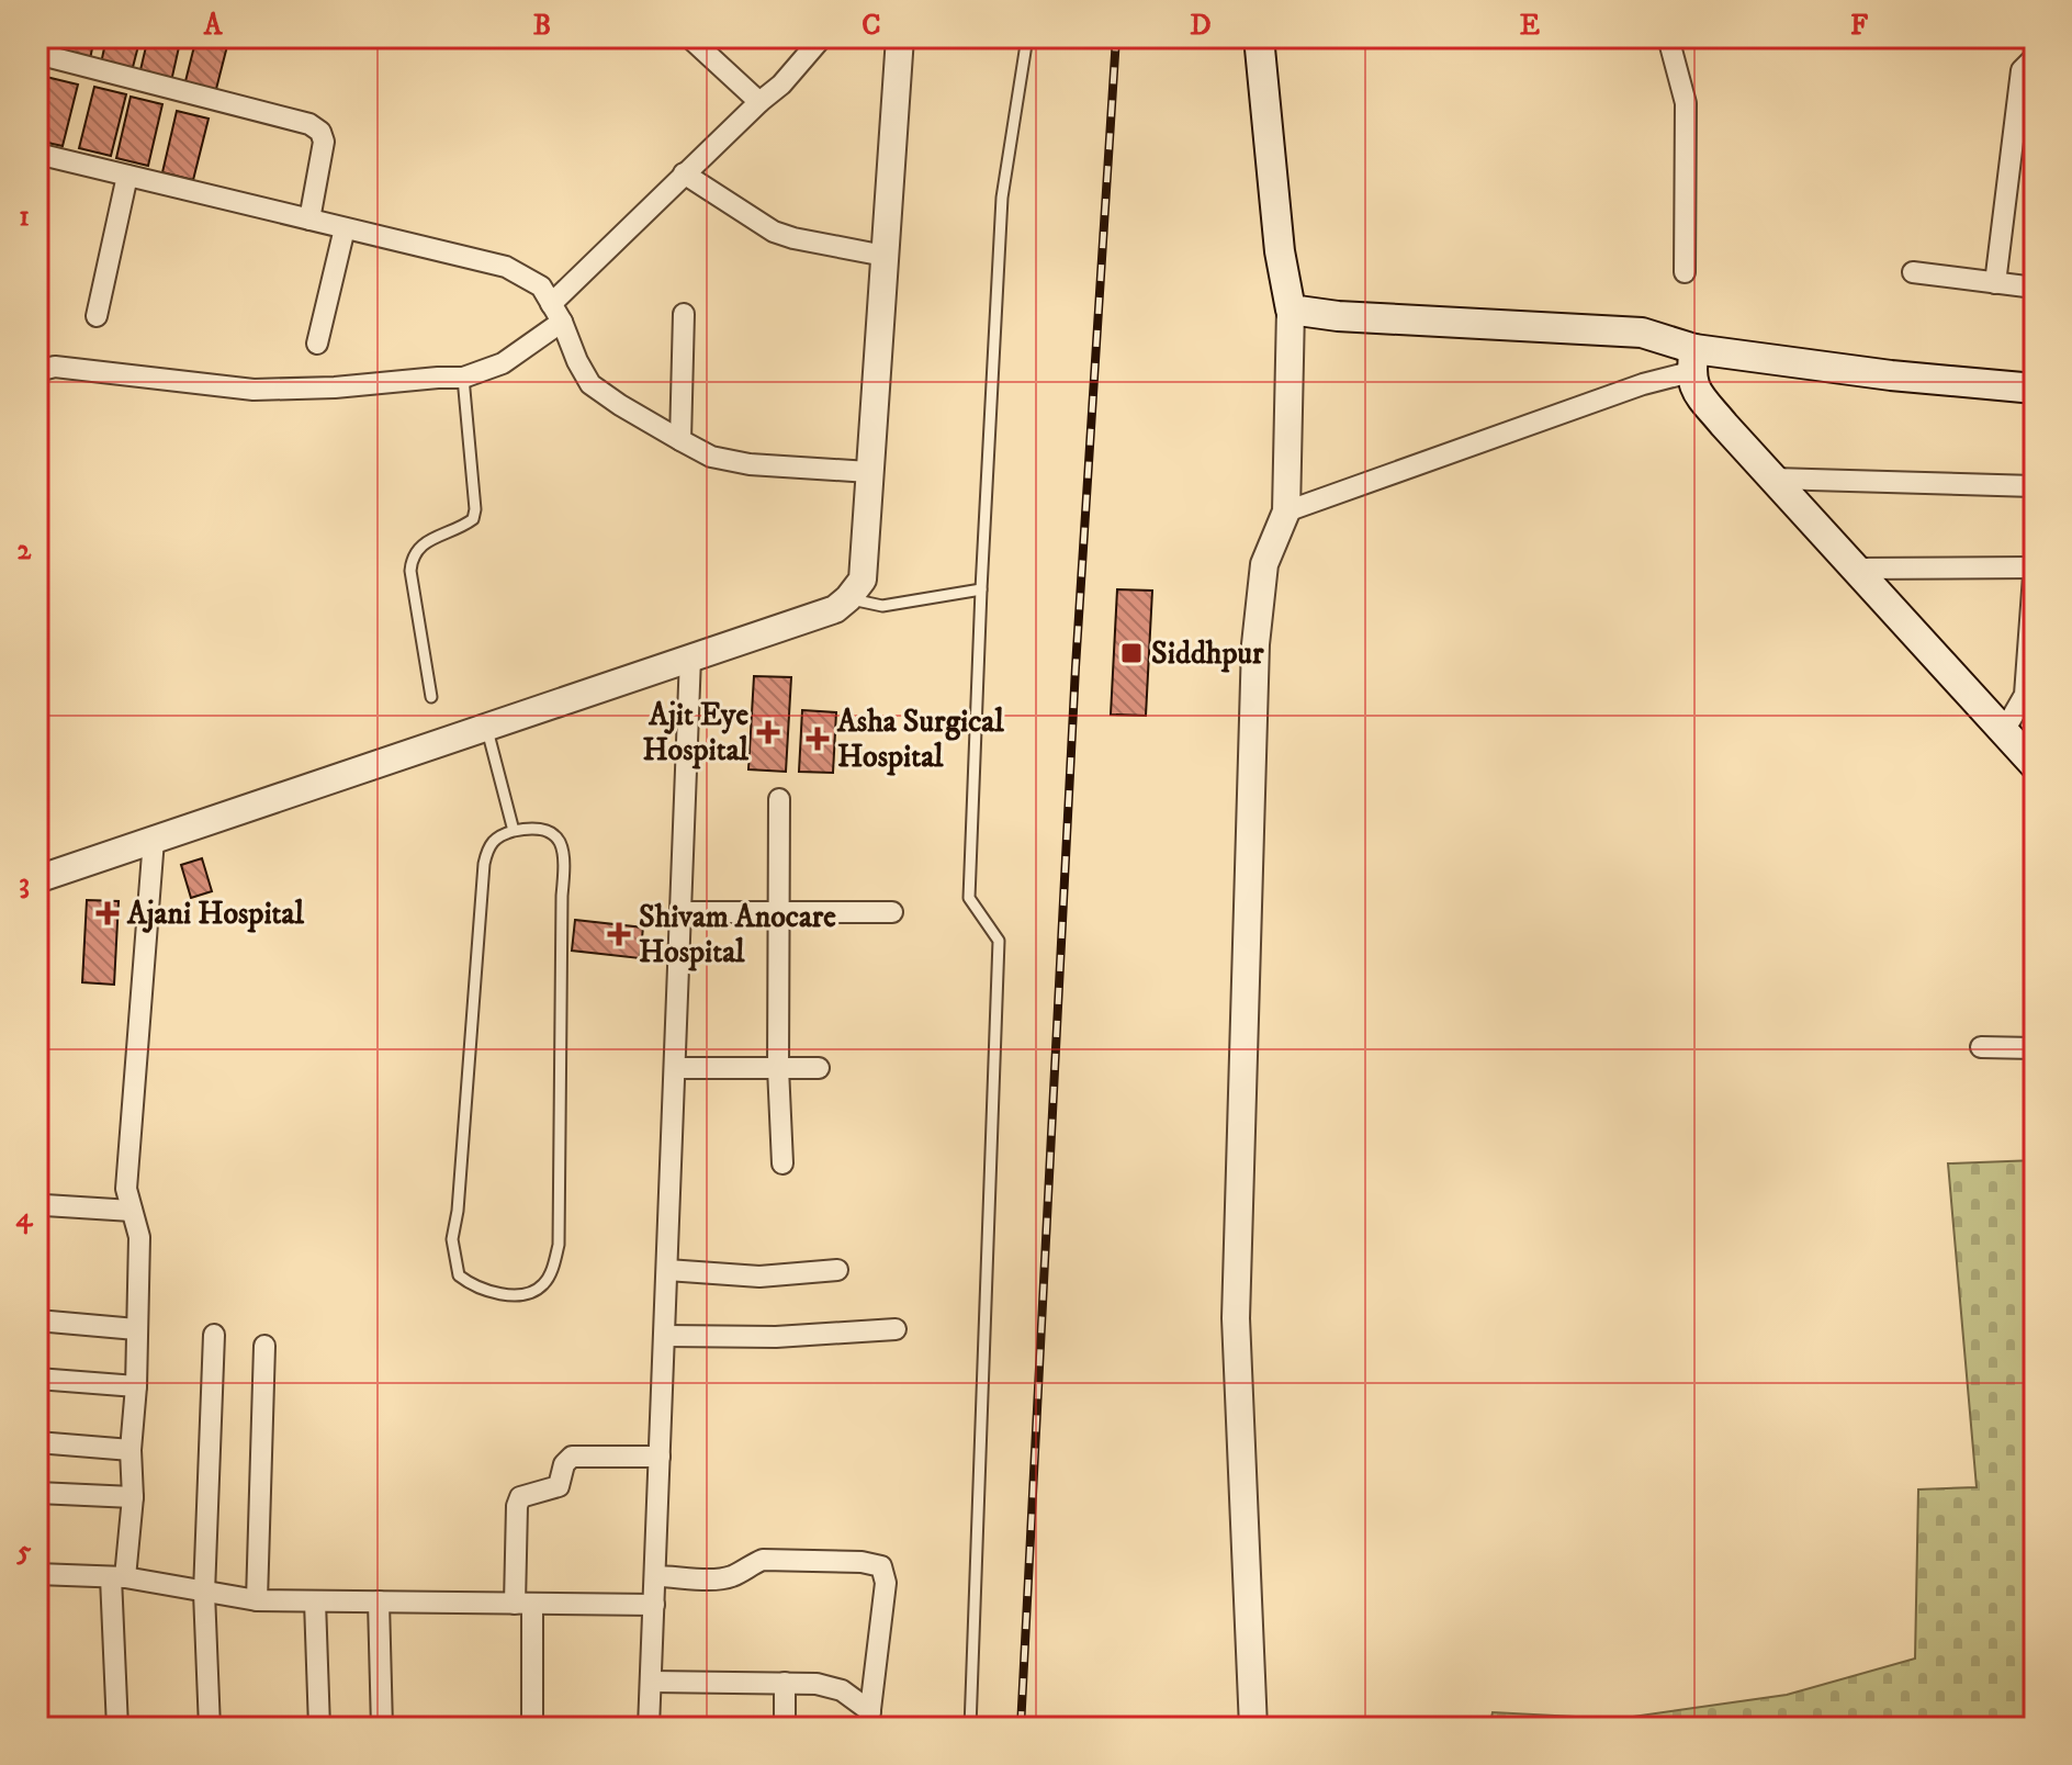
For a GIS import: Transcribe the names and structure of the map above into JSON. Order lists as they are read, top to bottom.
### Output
{
  "places": {
    "transit": ["Siddhpur"],
    "health": [
      "Ajit Eye Hospital",
      "Asha Surgical Hospital",
      "Ajani Hospital",
      "Shivam Anocare Hospital"
    ]
  },
  "grid": {
    "columns": [
      "A",
      "B",
      "C",
      "D",
      "E",
      "F"
    ],
    "rows": [
      "1",
      "2",
      "3",
      "4",
      "5"
    ]
  }
}
